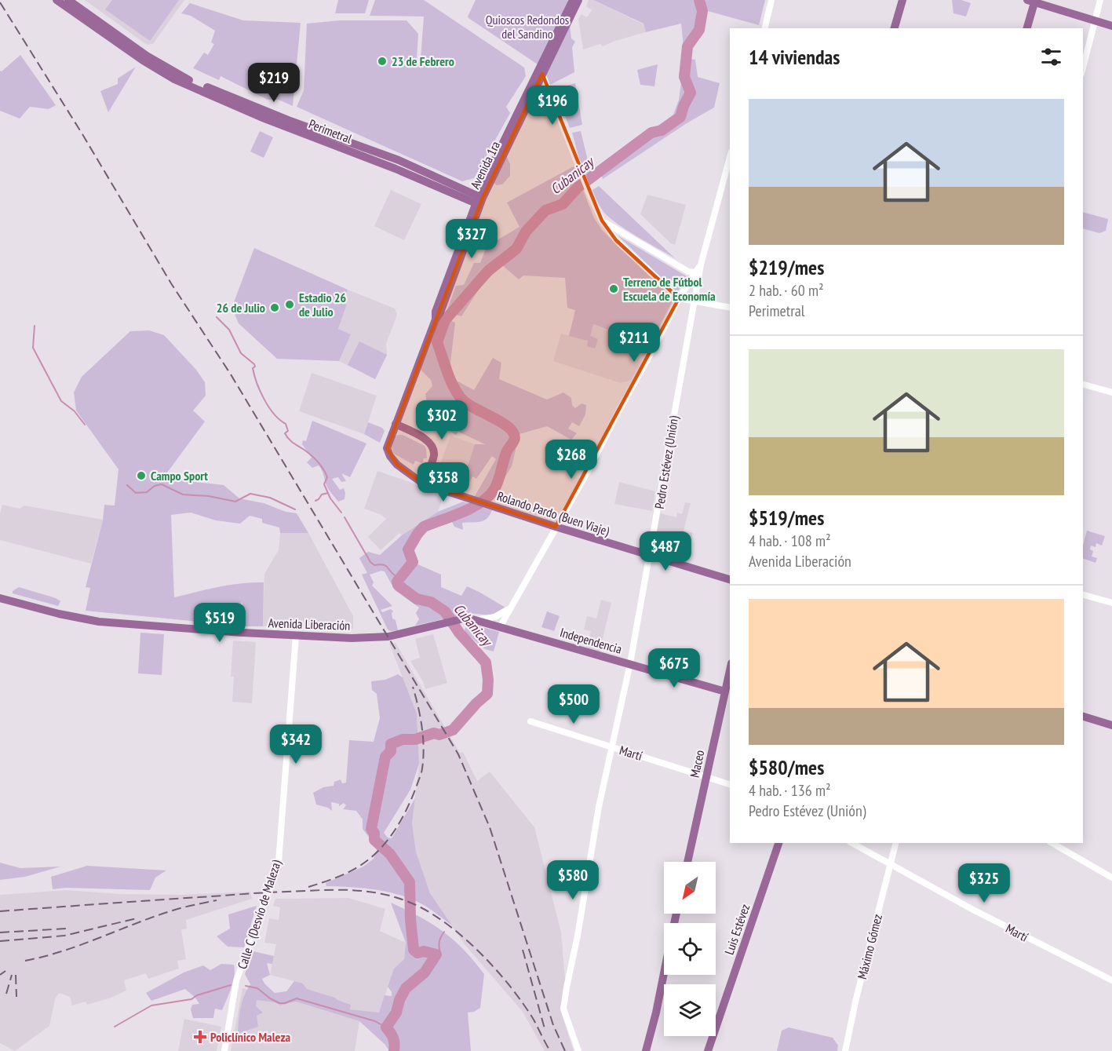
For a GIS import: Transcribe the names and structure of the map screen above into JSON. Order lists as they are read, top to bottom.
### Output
{
  "streets": {
    "main road": [
      "Perimetral",
      "Avenida 1ra",
      "Rolando Pardo (Buen Viaje)",
      "Avenida Liberación",
      "Independencia",
      "Maceo",
      "Luis Estévez"
    ],
    "street": [
      "Pedro Estévez (Unión)",
      "Martí",
      "Calle C (Desvío de Maleza)",
      "Máximo Gómez"
    ]
  },
  "crossings": [
    ["Perimetral", "Avenida 1ra"],
    ["Avenida 1ra", "Rolando Pardo (Buen Viaje)"],
    ["Pedro Estévez (Unión)", "Rolando Pardo (Buen Viaje)"],
    ["Pedro Estévez (Unión)", "Independencia"],
    ["Pedro Estévez (Unión)", "Martí"],
    ["Avenida Liberación", "Independencia"],
    ["Avenida Liberación", "Calle C (Desvío de Maleza)"],
    ["Independencia", "Maceo"],
    ["Martí", "Maceo"],
    ["Martí", "Máximo Gómez"]
  ],
  "water": ["Cubanicay"],
  "parks": ["Quioscos Redondos del Sandino"],
  "places": {
    "other": [
      "23 de Febrero",
      "Terreno de Fútbol Escuela de Economía",
      "Estadio 26 de Julio",
      "26 de Julio",
      "Campo Sport"
    ],
    "health": ["Policlínico Maleza"]
  },
  "north": "bottom left",
  "page": {
    "heading": "14 viviendas",
    "price": [
      "$219",
      "$196",
      "$327",
      "$211",
      "$302",
      "$268",
      "$358",
      "$487",
      "$519",
      "$675",
      "$500",
      "$342",
      "$580",
      "$325"
    ],
    "list": [
      {
        "name": "$219/mes",
        "note": "2 hab. · 60 m² · Perimetral"
      },
      {
        "name": "$519/mes",
        "note": "4 hab. · 108 m² · Avenida Liberación"
      },
      {
        "name": "$580/mes",
        "note": "4 hab. · 136 m² · Pedro Estévez (Unión)"
      }
    ]
  }
}
